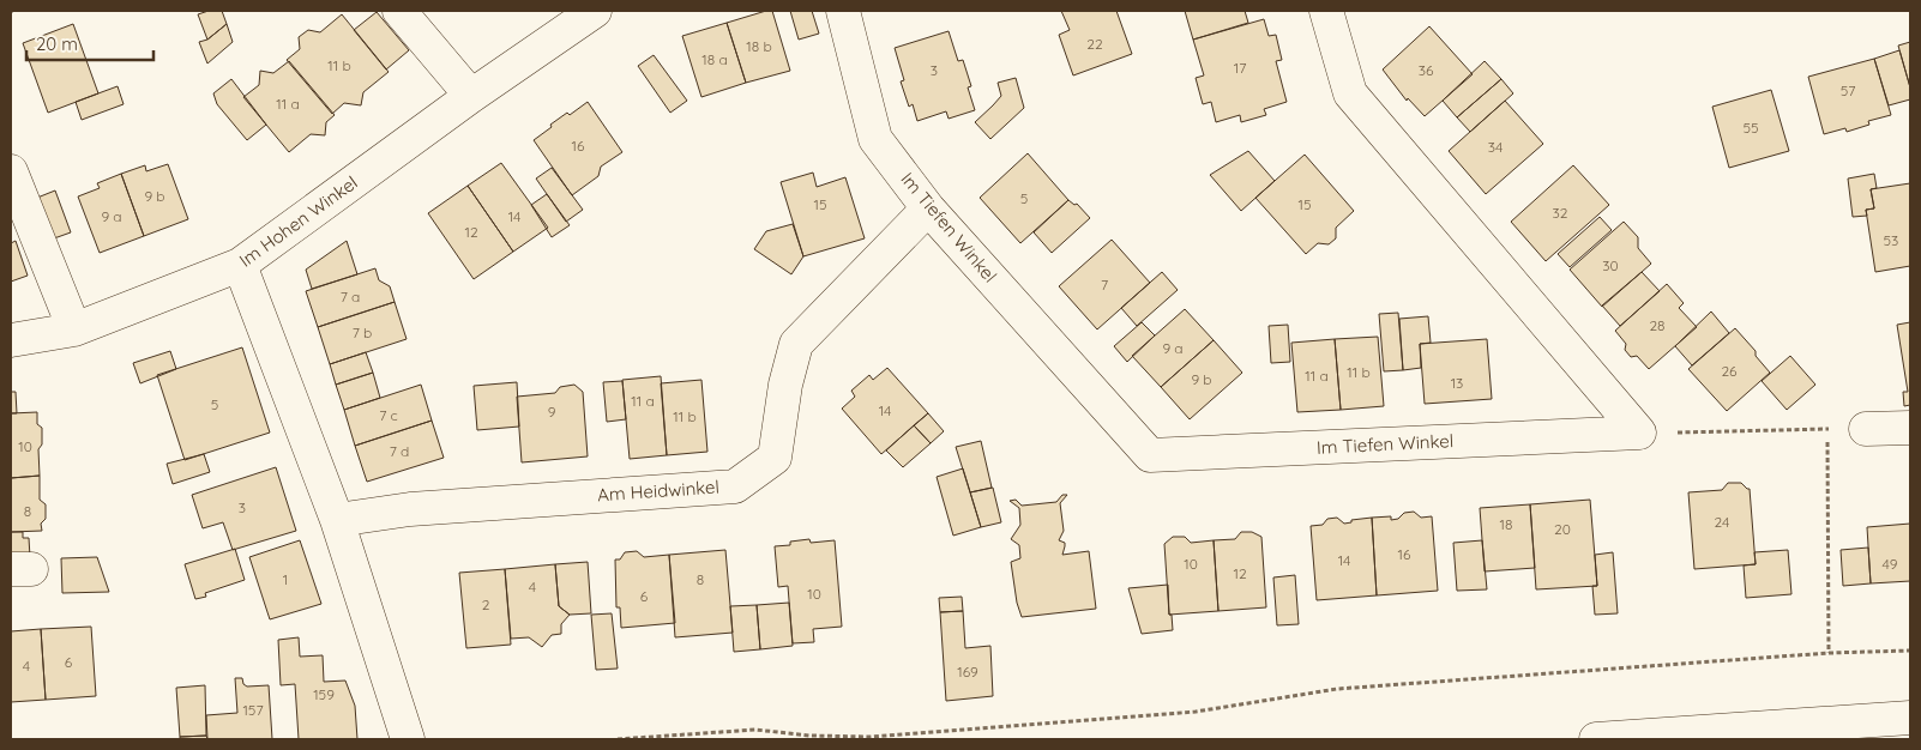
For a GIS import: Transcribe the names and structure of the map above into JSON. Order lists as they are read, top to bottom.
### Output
{
  "streets": {
    "street": ["Im Hohen Winkel", "Im Tiefen Winkel", "Am Heidwinkel"]
  },
  "crossings": [
    ["Im Tiefen Winkel", "Am Heidwinkel"]
  ],
  "house_numbers": [
    "22",
    "18 b",
    "18 a",
    "11 b",
    "17",
    "3",
    "36",
    "57",
    "11 a",
    "55",
    "16",
    "34",
    "9 b",
    "5",
    "15",
    "15",
    "32",
    "9 a",
    "14",
    "12",
    "53",
    "30",
    "7",
    "7 a",
    "28",
    "7 b",
    "9 a",
    "26",
    "11 b",
    "11 a",
    "9 b",
    "13",
    "11 a",
    "5",
    "14",
    "9",
    "7 c",
    "11 b",
    "10",
    "7 d",
    "3",
    "8",
    "24",
    "18",
    "20",
    "16",
    "14",
    "10",
    "49",
    "12",
    "1",
    "8",
    "4",
    "10",
    "6",
    "2",
    "6",
    "4",
    "169",
    "159",
    "157"
  ],
  "scale_bar": "20 m"
}
